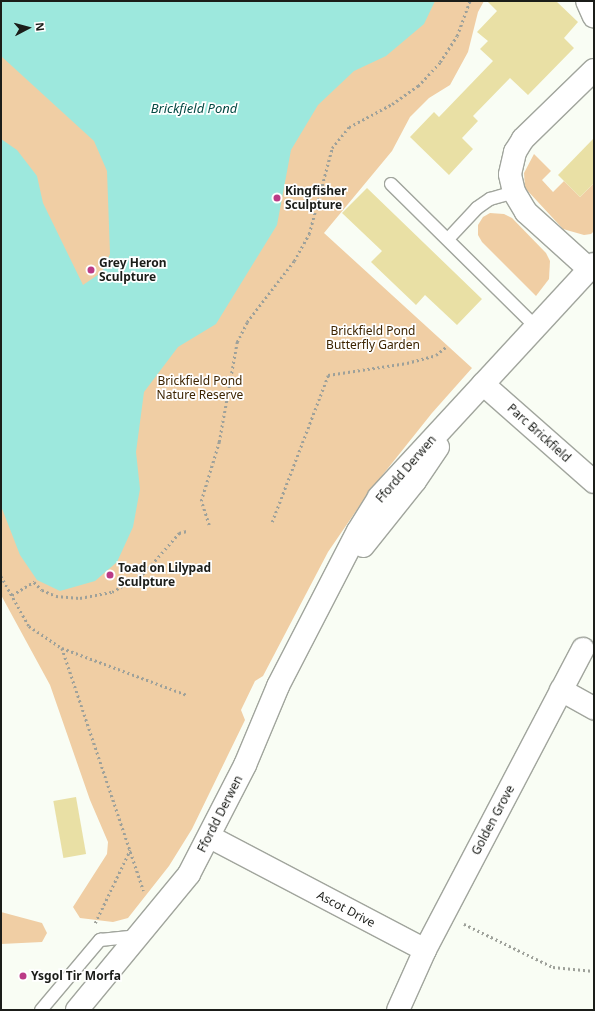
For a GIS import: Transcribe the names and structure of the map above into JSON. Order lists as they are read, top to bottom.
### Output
{
  "streets": {
    "street": [
      "Parc Brickfield",
      "Ffordd Derwen",
      "Golden Grove",
      "Ascot Drive"
    ]
  },
  "crossings": [
    ["Parc Brickfield", "Ffordd Derwen"],
    ["Ffordd Derwen", "Ascot Drive"],
    ["Golden Grove", "Ascot Drive"]
  ],
  "water": ["Brickfield Pond"],
  "parks": ["Brickfield Pond Butterfly Garden", "Brickfield Pond Nature Reserve"],
  "places": [
    "Kingfisher Sculpture",
    "Grey Heron Sculpture",
    "Toad on Lilypad Sculpture",
    "Ysgol Tir Morfa"
  ],
  "north": "right"
}
